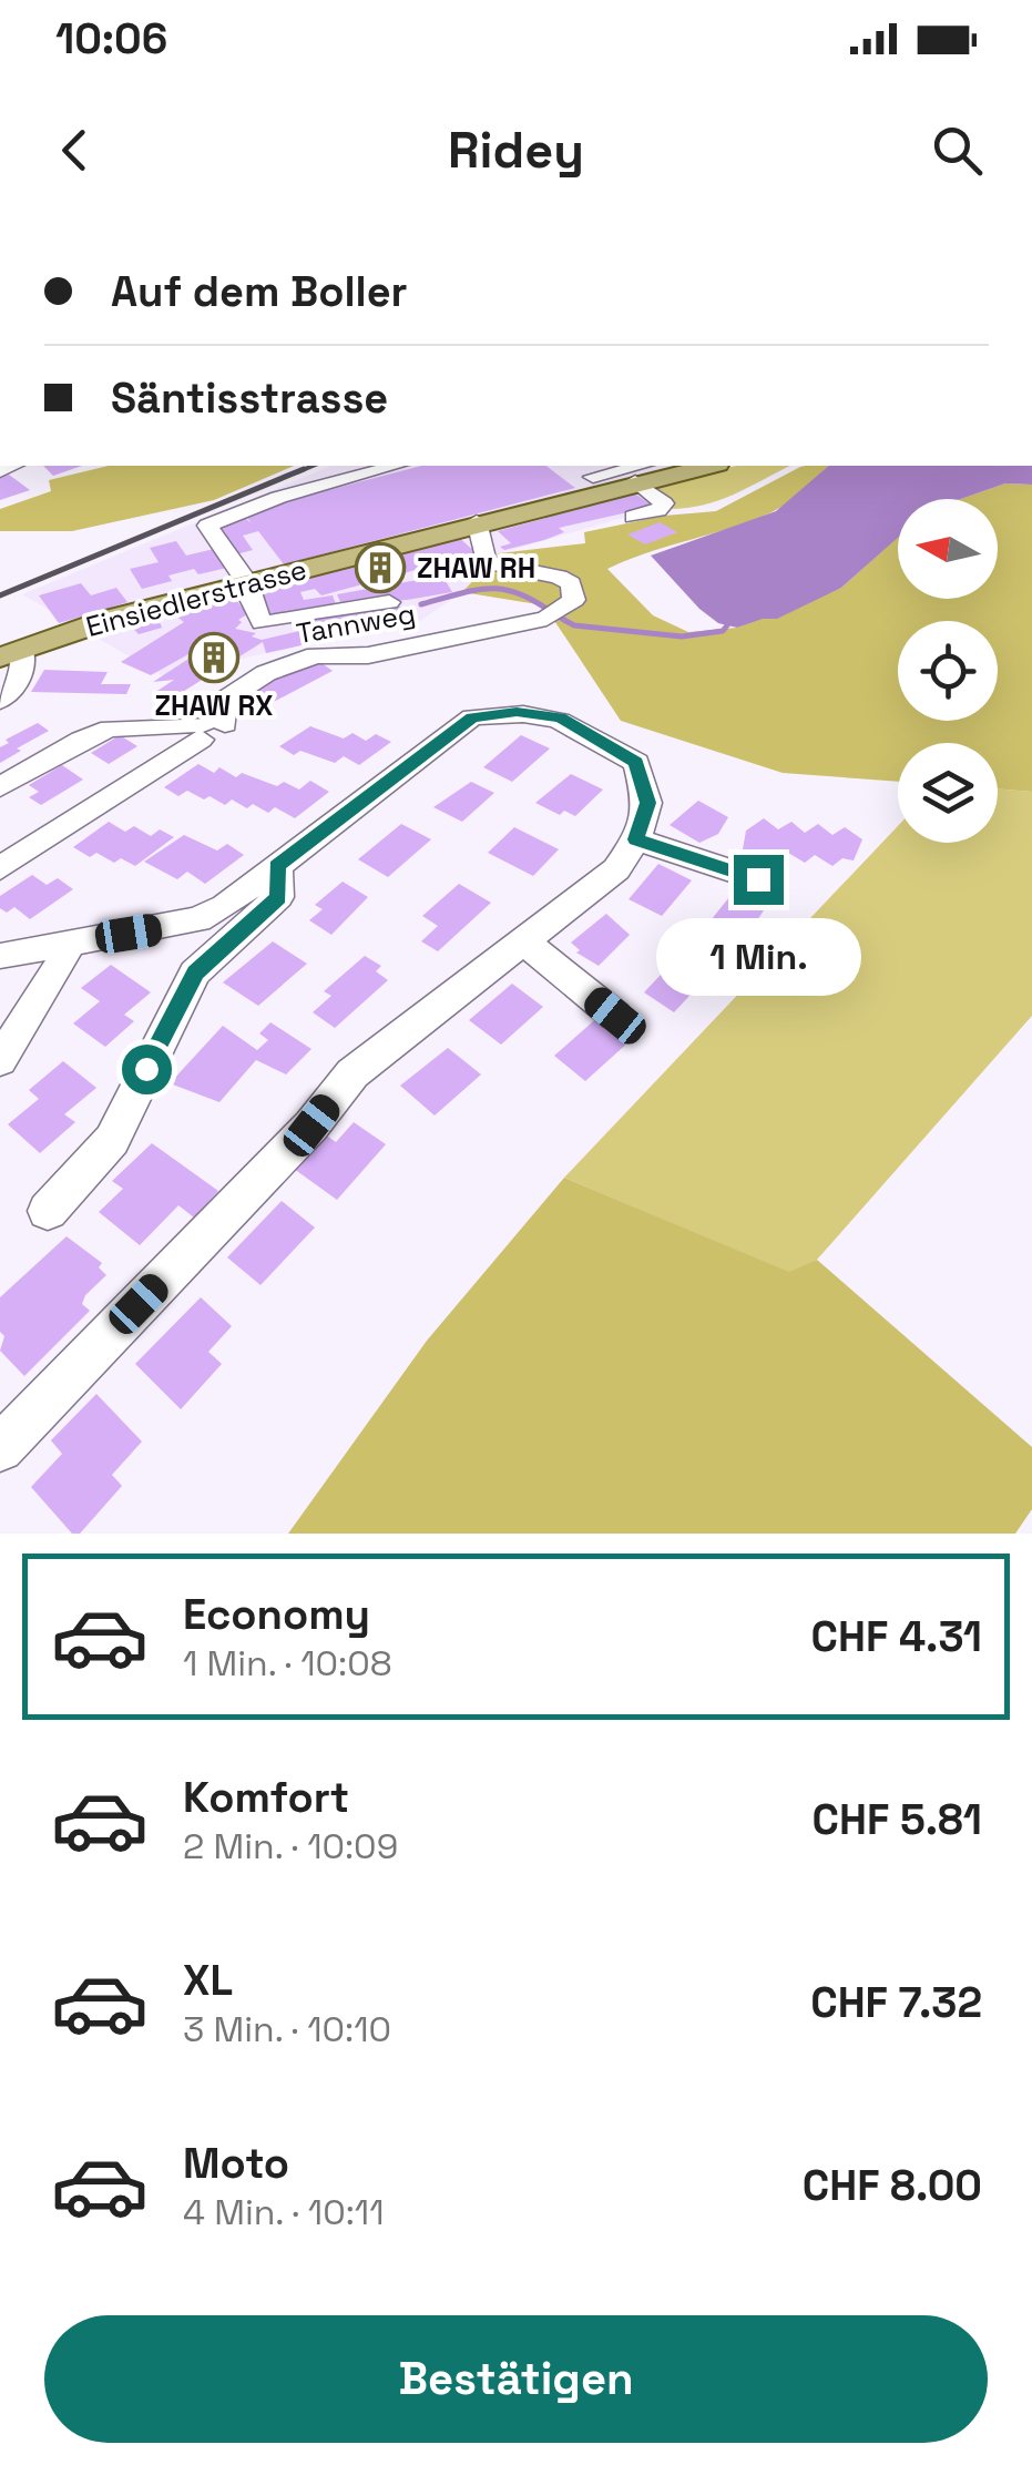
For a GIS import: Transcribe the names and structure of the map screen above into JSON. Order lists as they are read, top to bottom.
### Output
{
  "streets": {
    "main road": ["Einsiedlerstrasse"],
    "street": ["Tannweg"]
  },
  "crossings": [
    ["Einsiedlerstrasse", "Tannweg"]
  ],
  "places": {
    "building": ["ZHAW RH", "ZHAW RX"]
  },
  "north": "left",
  "page": {
    "status": "10:06",
    "header": "Ridey",
    "banner": ["Auf dem Boller", "Säntisstrasse"],
    "bubble": "1 Min.",
    "list": [
      {
        "name": "Economy",
        "note": "1 Min. · 10:08",
        "value": "CHF 4.31"
      },
      {
        "name": "Komfort",
        "note": "2 Min. · 10:09",
        "value": "CHF 5.81"
      },
      {
        "name": "XL",
        "note": "3 Min. · 10:10",
        "value": "CHF 7.32"
      },
      {
        "name": "Moto",
        "note": "4 Min. · 10:11",
        "value": "CHF 8.00"
      }
    ],
    "buttons": "Bestätigen"
  }
}
